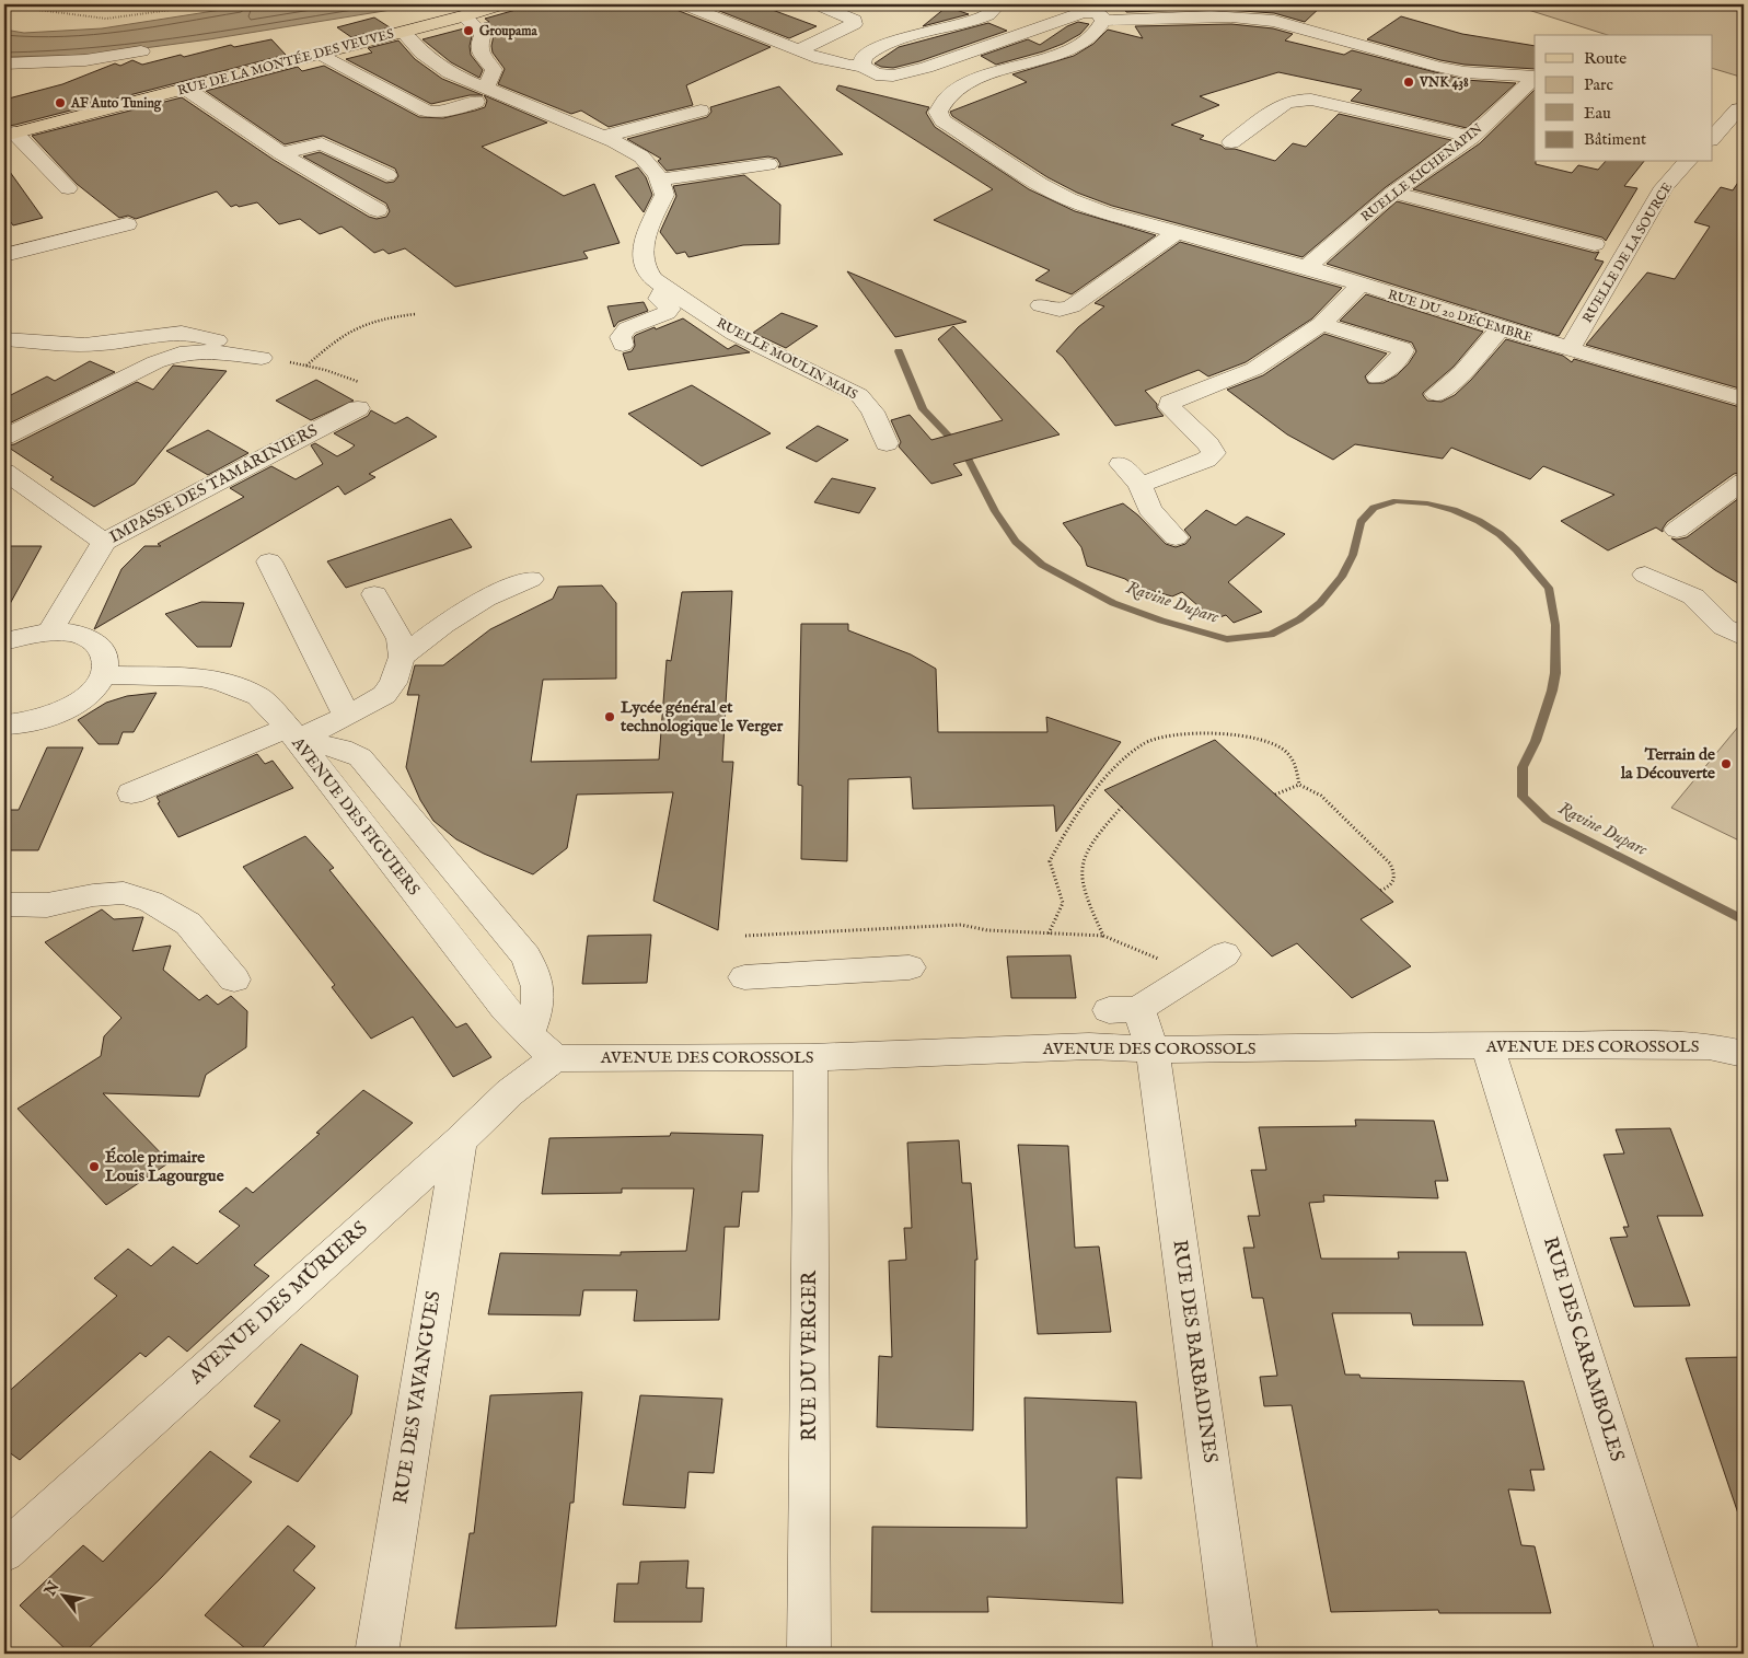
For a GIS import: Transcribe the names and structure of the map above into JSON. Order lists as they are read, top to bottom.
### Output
{
  "streets": {
    "main road": ["RUE DE LA MONTÉE DES VEUVES"],
    "street": [
      "RUELLE KICHENAPIN",
      "RUELLE DE LA SOURCE",
      "RUE DU 20 DÉCEMBRE",
      "RUELLE MOULIN MAIS",
      "IMPASSE DES TAMARINIERS",
      "AVENUE DES FIGUIERS",
      "AVENUE DES COROSSOLS",
      "AVENUE DES MÛRIERS",
      "RUE DES CARAMBOLES",
      "RUE DES BARBADINES",
      "RUE DU VERGER",
      "RUE DES VAVANGUES"
    ]
  },
  "crossings": [
    ["RUELLE KICHENAPIN", "RUE DU 20 DÉCEMBRE"],
    ["RUELLE DE LA SOURCE", "RUE DU 20 DÉCEMBRE"],
    ["AVENUE DES FIGUIERS", "AVENUE DES COROSSOLS"],
    ["AVENUE DES FIGUIERS", "AVENUE DES MÛRIERS"],
    ["AVENUE DES COROSSOLS", "AVENUE DES MÛRIERS"],
    ["AVENUE DES COROSSOLS", "RUE DES CARAMBOLES"],
    ["AVENUE DES COROSSOLS", "RUE DES BARBADINES"],
    ["AVENUE DES COROSSOLS", "RUE DU VERGER"],
    ["AVENUE DES MÛRIERS", "RUE DES VAVANGUES"]
  ],
  "water": ["Ravine Duparc"],
  "places": [
    "Groupama",
    "VNK 438",
    "AF Auto Tuning",
    "Lycée général et technologique le Verger",
    "Terrain de la Découverte",
    "École primaire Louis Lagourgue"
  ],
  "legend": [
    "Route",
    "Parc",
    "Eau",
    "Bâtiment"
  ],
  "north": "top left"
}
